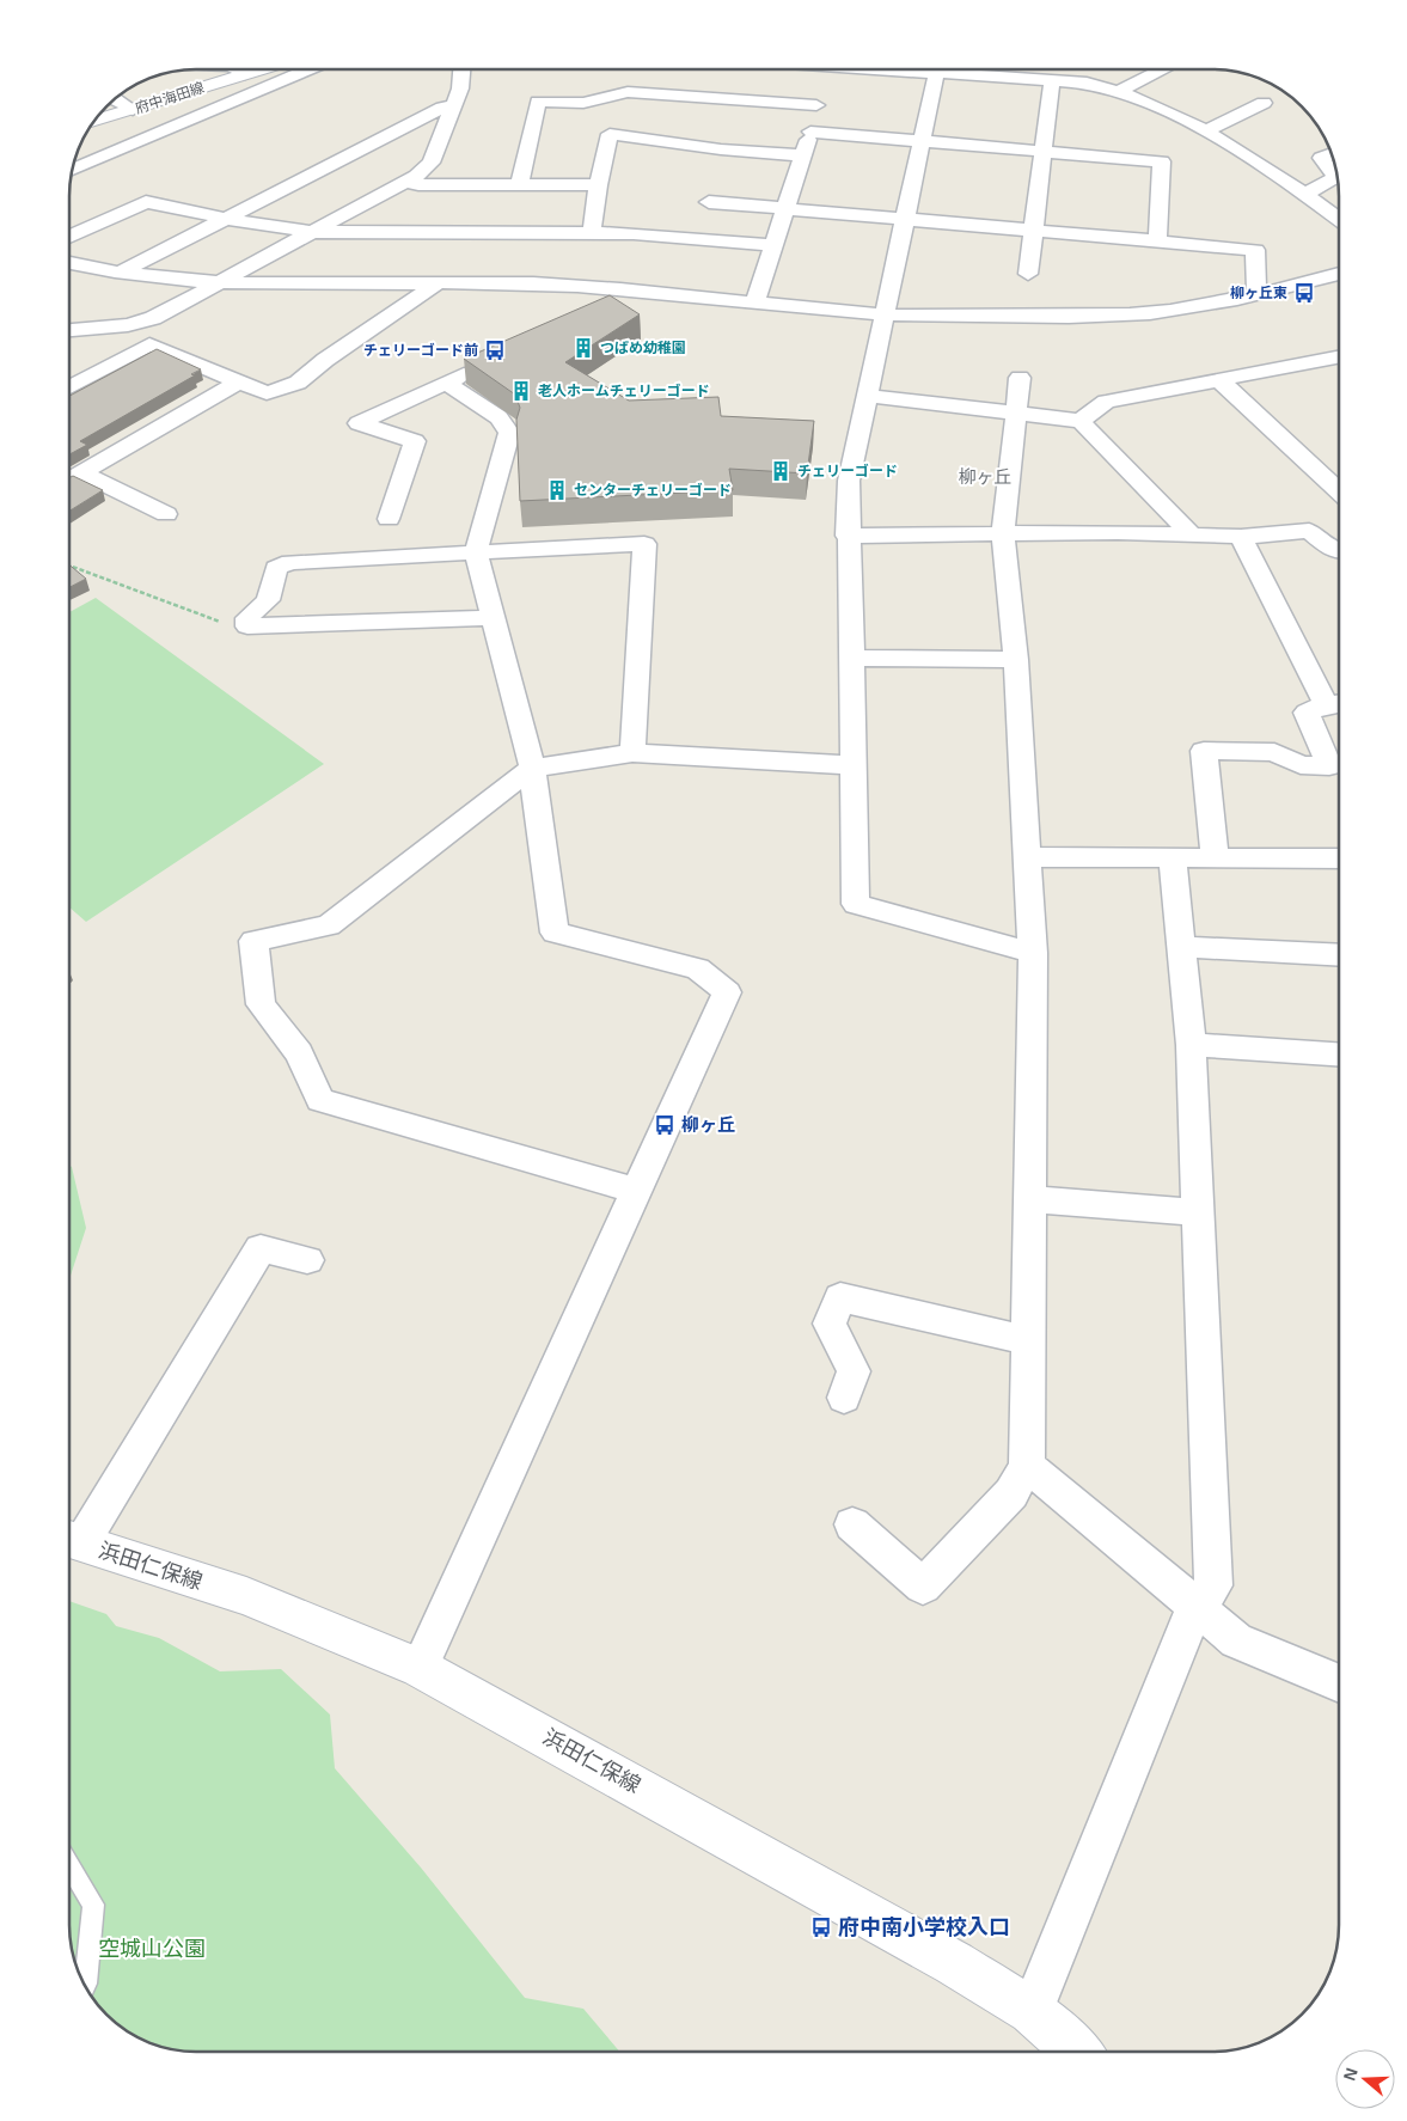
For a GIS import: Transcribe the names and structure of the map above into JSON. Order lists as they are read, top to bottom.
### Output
{
  "streets": {
    "main road": ["府中海田線", "浜田仁保線"]
  },
  "districts": ["柳ヶ丘"],
  "parks": ["空城山公園"],
  "places": {
    "bus stop": [
      "柳ヶ丘東",
      "チェリーゴード前",
      "柳ヶ丘",
      "府中南小学校入口"
    ],
    "building": [
      "つばめ幼稚園",
      "老人ホームチェリーゴード",
      "チェリーゴード",
      "センターチェリーゴード"
    ]
  },
  "north": "left"
}
